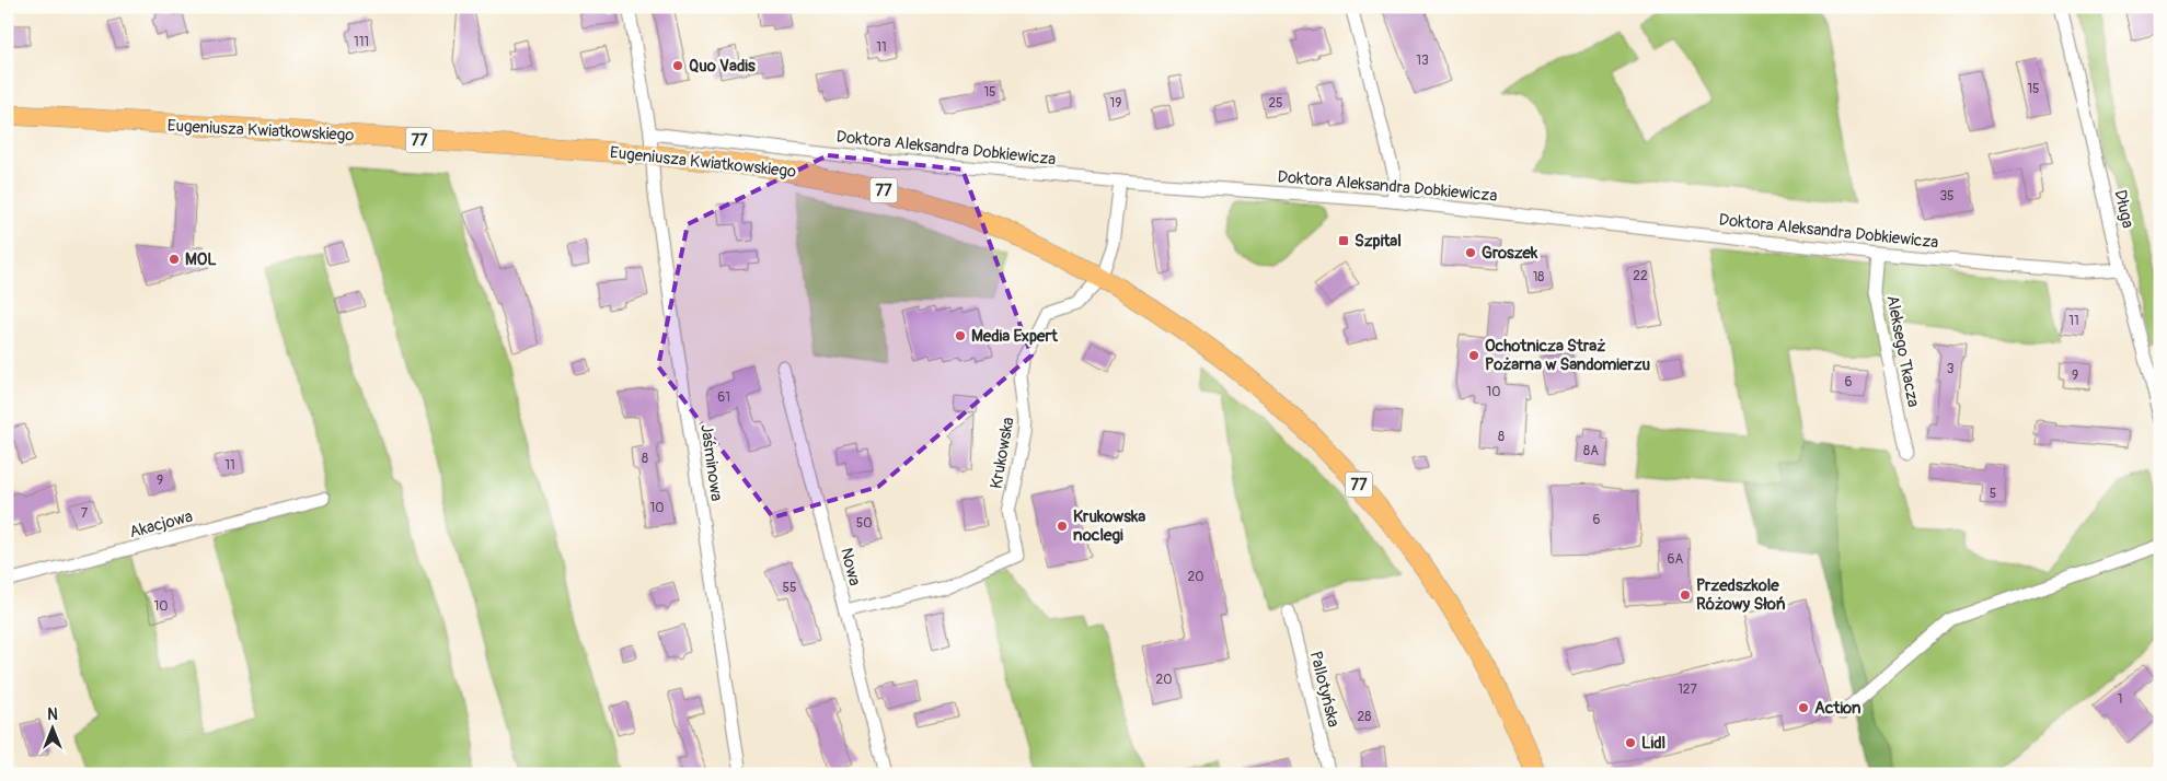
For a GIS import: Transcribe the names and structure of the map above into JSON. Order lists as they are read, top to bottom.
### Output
{
  "streets": {
    "main road": ["Eugeniusza Kwiatkowskiego", "77"],
    "street": [
      "Doktora Aleksandra Dobkiewicza",
      "Długa",
      "Aleksego Tkacza",
      "Krukowska",
      "Jaśminowa",
      "Akacjowa",
      "Nowa",
      "Pallotyńska"
    ]
  },
  "crossings": [
    ["Eugeniusza Kwiatkowskiego", "Krukowska"],
    ["Eugeniusza Kwiatkowskiego", "Jaśminowa"],
    ["Doktora Aleksandra Dobkiewicza", "Długa"],
    ["Doktora Aleksandra Dobkiewicza", "Aleksego Tkacza"],
    ["Doktora Aleksandra Dobkiewicza", "Krukowska"],
    ["Doktora Aleksandra Dobkiewicza", "Jaśminowa"],
    ["Krukowska", "Nowa"]
  ],
  "places": {
    "other": [
      "Quo Vadis",
      "Groszek",
      "MOL",
      "Media Expert",
      "Ochotnicza Straż Pożarna w Sandomierzu",
      "Krukowska noclegi",
      "Przedszkole Różowy Słoń",
      "Action",
      "Lidl"
    ],
    "transit": ["Szpital"]
  },
  "house_numbers": [
    "111",
    "11",
    "13",
    "15",
    "15",
    "19",
    "25",
    "35",
    "22",
    "18",
    "11",
    "3",
    "9",
    "6",
    "10",
    "61",
    "8",
    "8A",
    "8",
    "11",
    "9",
    "5",
    "10",
    "7",
    "6",
    "50",
    "6A",
    "20",
    "55",
    "10",
    "20",
    "127",
    "1",
    "28"
  ],
  "north": "top"
}
